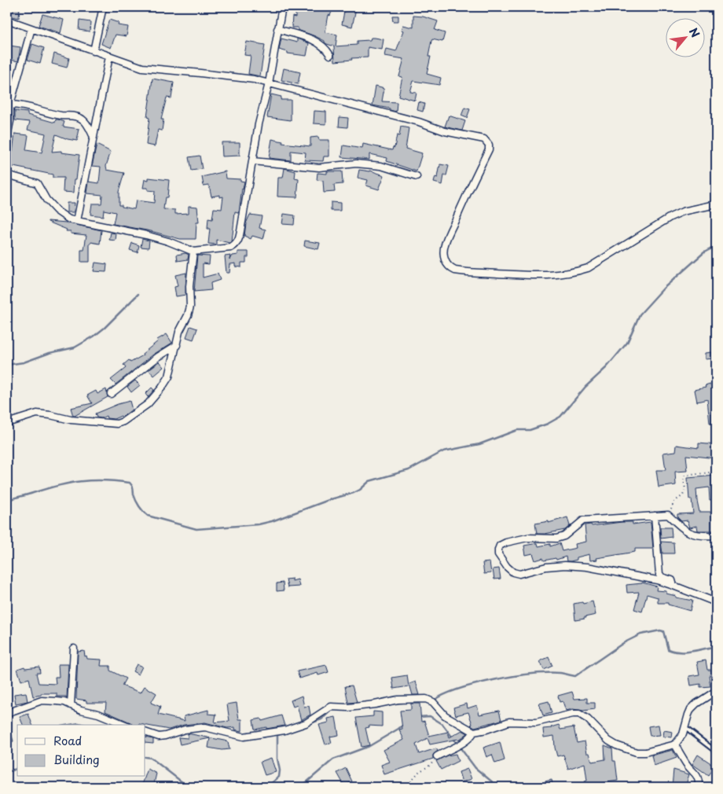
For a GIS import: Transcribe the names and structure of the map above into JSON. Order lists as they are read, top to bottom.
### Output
{
  "legend": ["Road", "Building"],
  "north": "top right"
}
